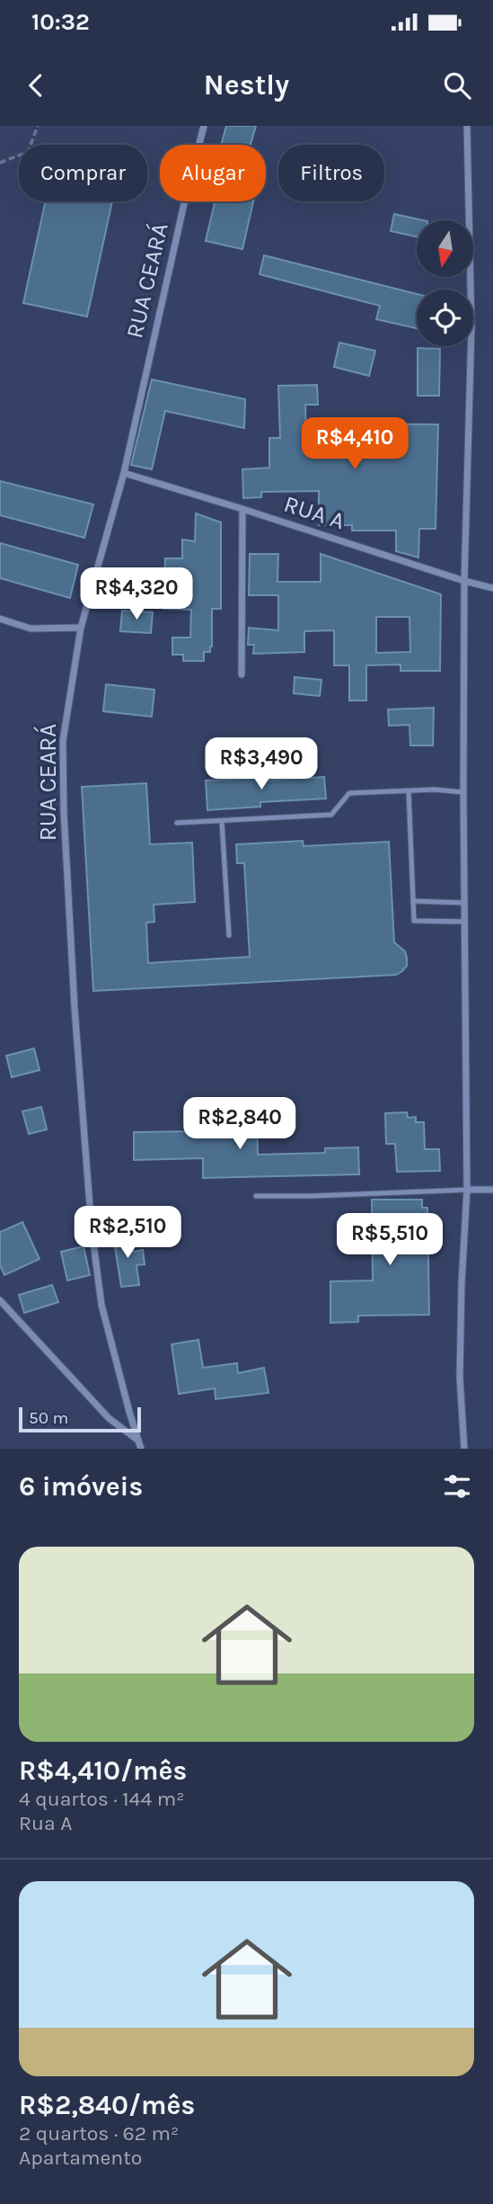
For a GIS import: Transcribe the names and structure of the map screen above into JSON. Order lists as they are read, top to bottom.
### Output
{
  "streets": {
    "street": ["RUA CEARÁ", "RUA A"]
  },
  "crossings": [
    ["RUA CEARÁ", "RUA A"]
  ],
  "scale_bar": "50 m",
  "north": "bottom",
  "page": {
    "status": "10:32",
    "header": "Nestly",
    "chip": ["Comprar", "Alugar", "Filtros"],
    "price": [
      "R$4,410",
      "R$4,320",
      "R$3,490",
      "R$2,840",
      "R$2,510",
      "R$5,510"
    ],
    "scale": "50 m",
    "heading": "6 imóveis",
    "list": [
      {
        "name": "R$4,410/mês",
        "note": "4 quartos · 144 m² · Rua A"
      },
      {
        "name": "R$2,840/mês",
        "note": "2 quartos · 62 m² · Apartamento"
      }
    ]
  }
}
